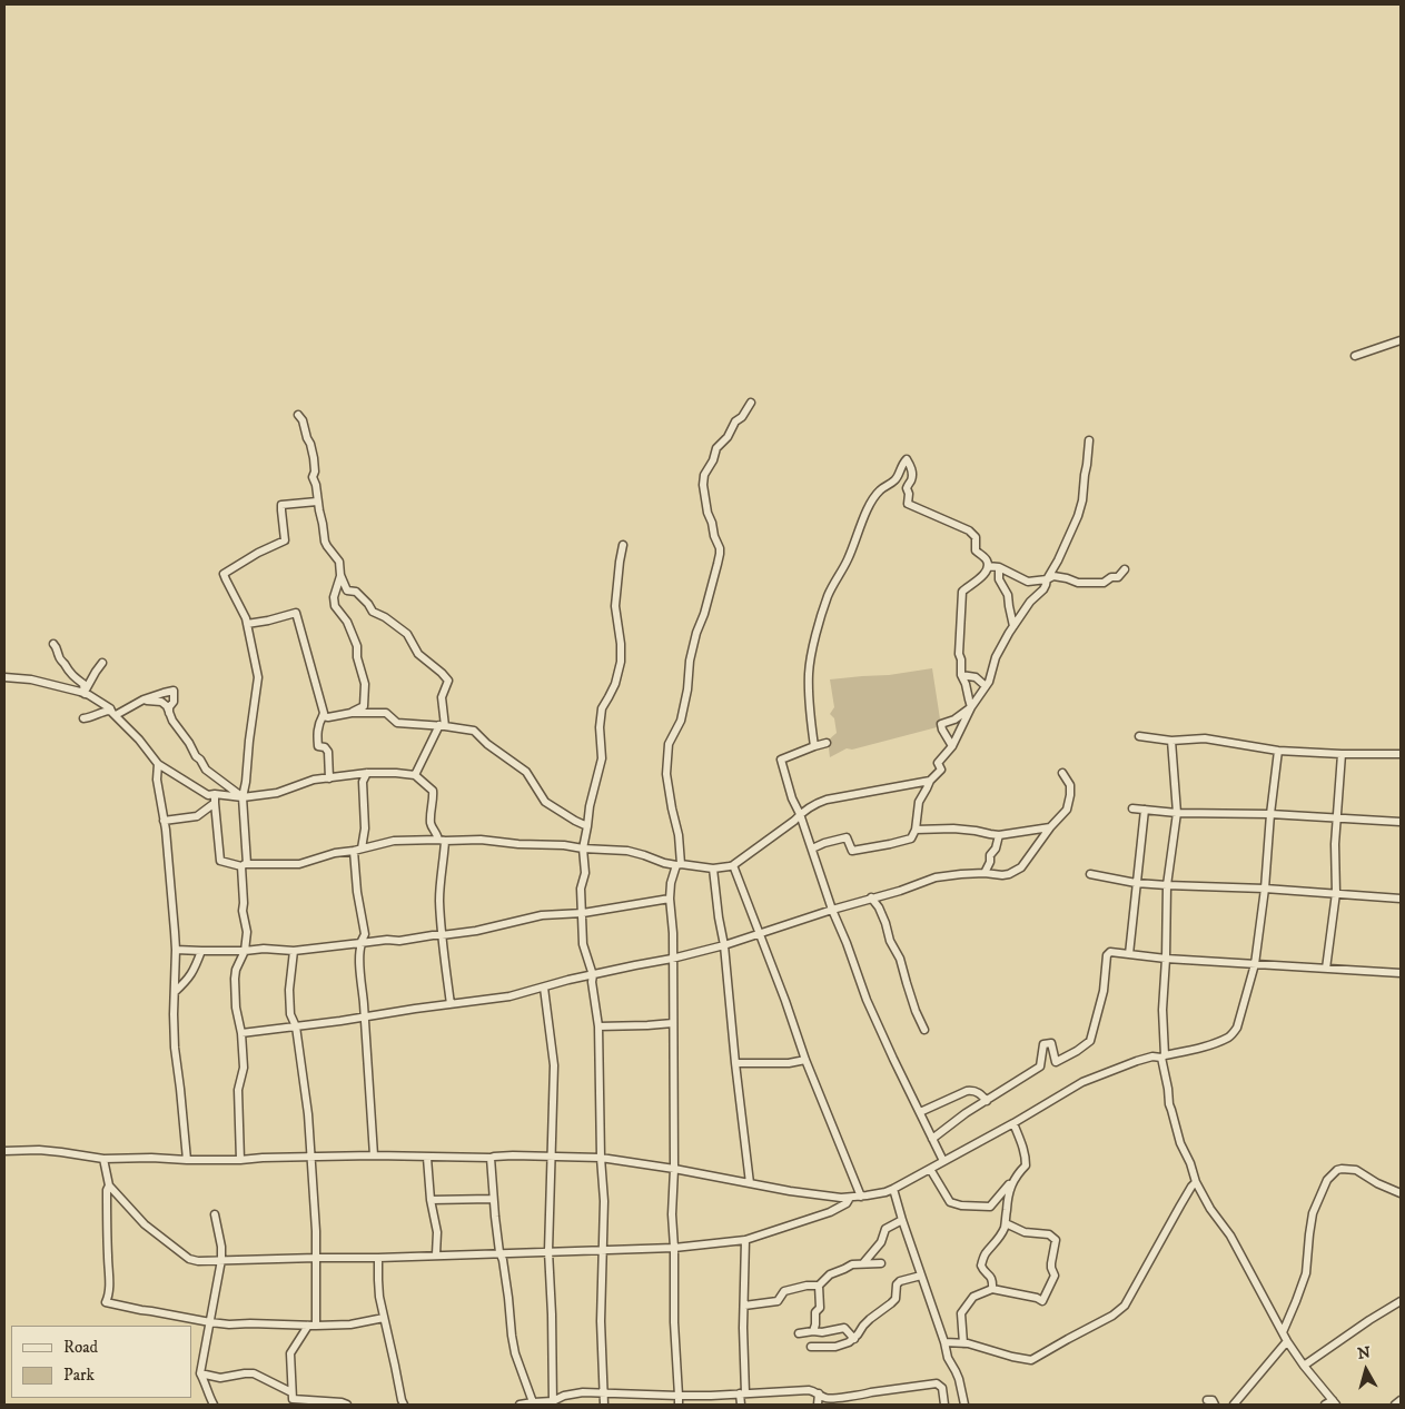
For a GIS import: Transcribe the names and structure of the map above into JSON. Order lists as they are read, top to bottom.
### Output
{
  "legend": ["Road", "Park"],
  "north": "top"
}
